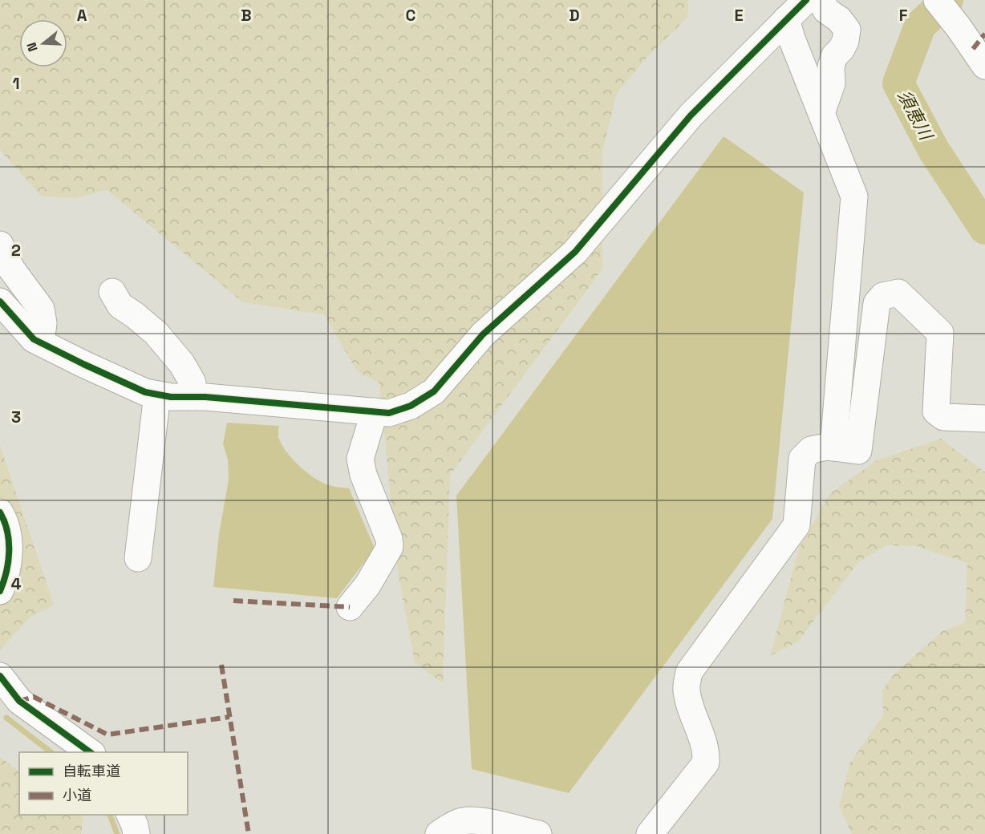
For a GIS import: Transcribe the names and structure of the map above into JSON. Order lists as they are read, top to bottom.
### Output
{
  "water": ["須恵川"],
  "legend": ["自転車道", "小道"],
  "north": "left",
  "grid": {
    "columns": [
      "A",
      "B",
      "C",
      "D",
      "E",
      "F"
    ],
    "rows": [
      "1",
      "2",
      "3",
      "4"
    ]
  }
}
